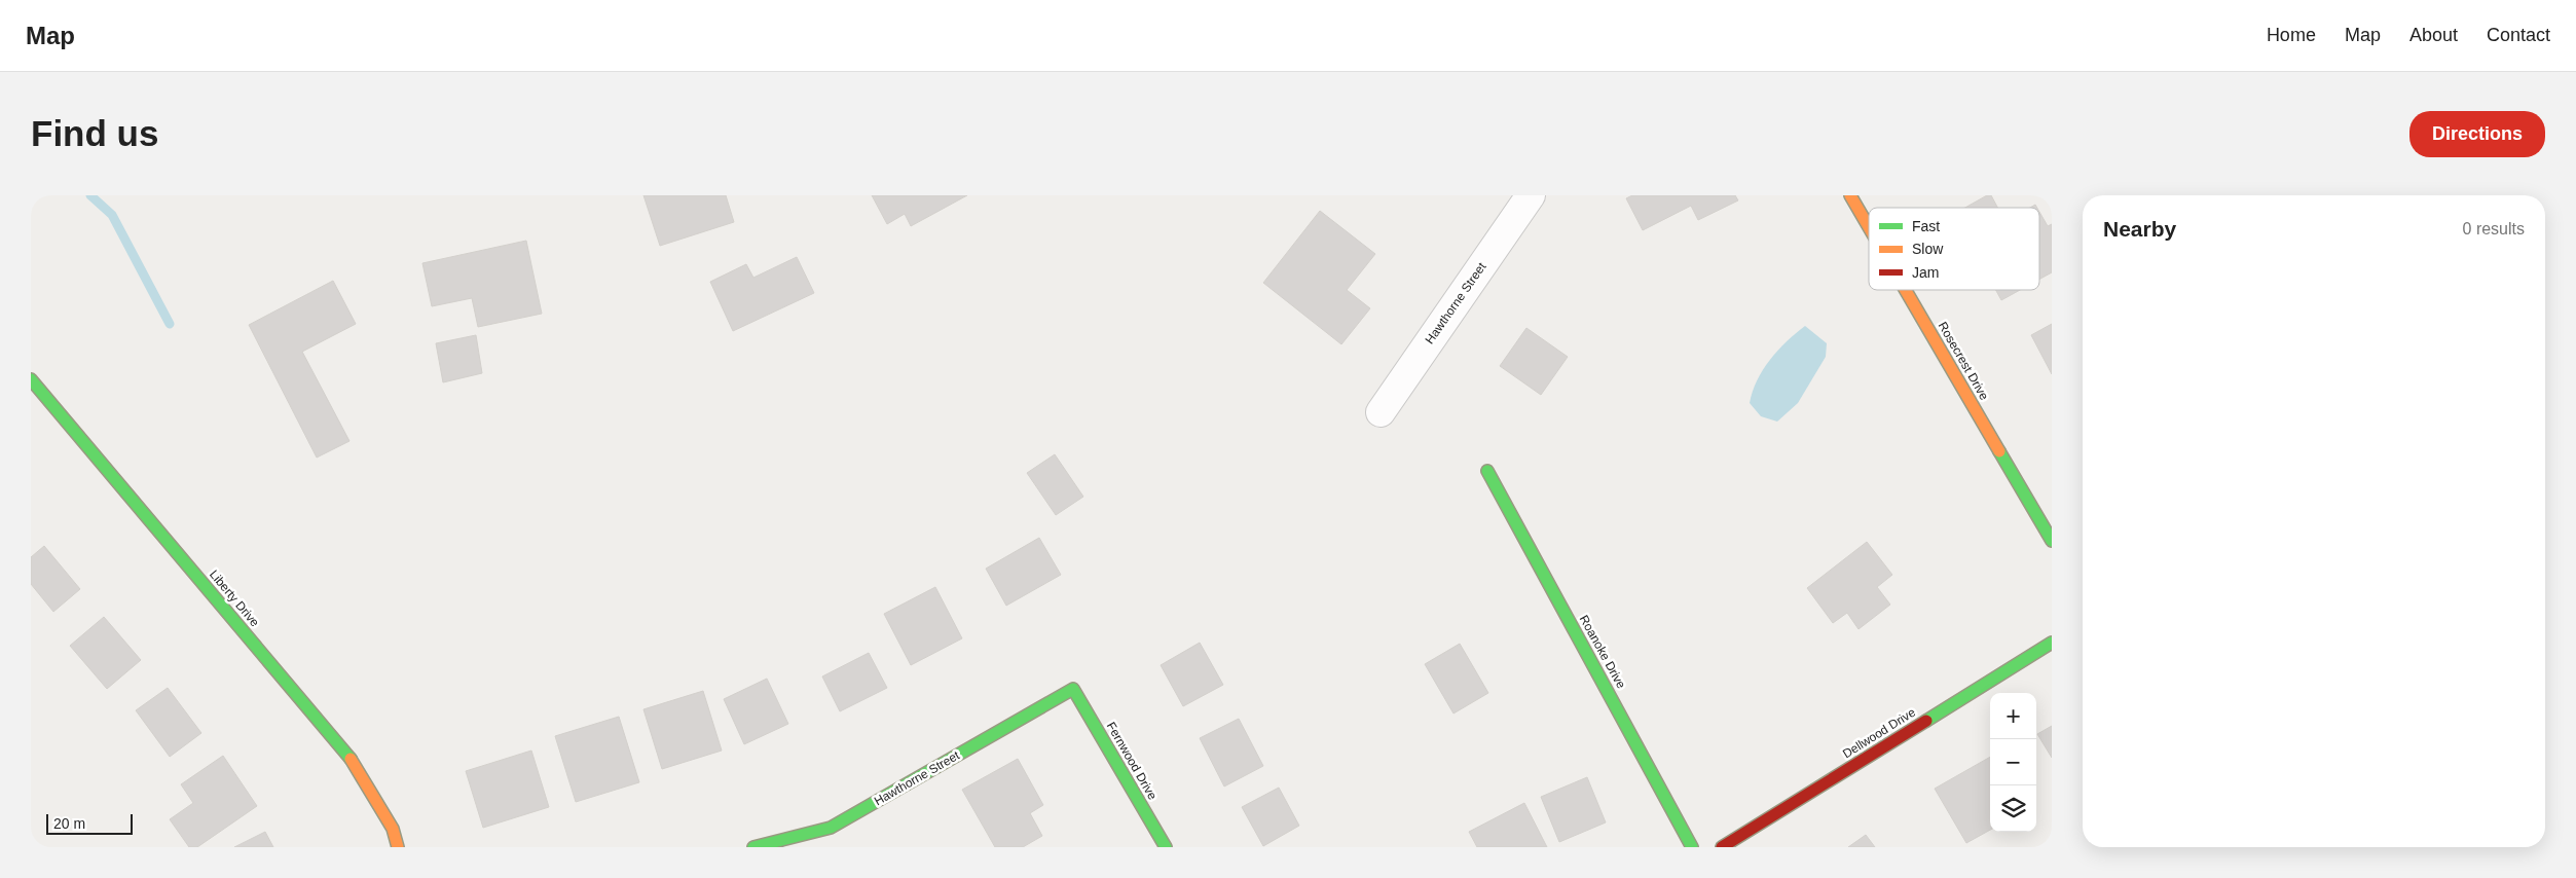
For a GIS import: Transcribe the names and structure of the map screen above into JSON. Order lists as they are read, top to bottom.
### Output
{
  "streets": {
    "street": [
      "Hawthorne Street",
      "Rosecrest Drive",
      "Liberty Drive",
      "Roanoke Drive",
      "Dellwood Drive",
      "Fernwood Drive"
    ]
  },
  "crossings": [
    ["Hawthorne Street", "Fernwood Drive"]
  ],
  "legend": ["Fast", "Slow", "Jam"],
  "scale_bar": "20 m",
  "page": {
    "header": "Map",
    "nav": [
      "Home",
      "Map",
      "About",
      "Contact"
    ],
    "buttons": "Directions",
    "title": "Find us",
    "heading": ["Nearby", "0 results"],
    "map_buttons": ["+", "−"],
    "scale": "20 m"
  }
}
